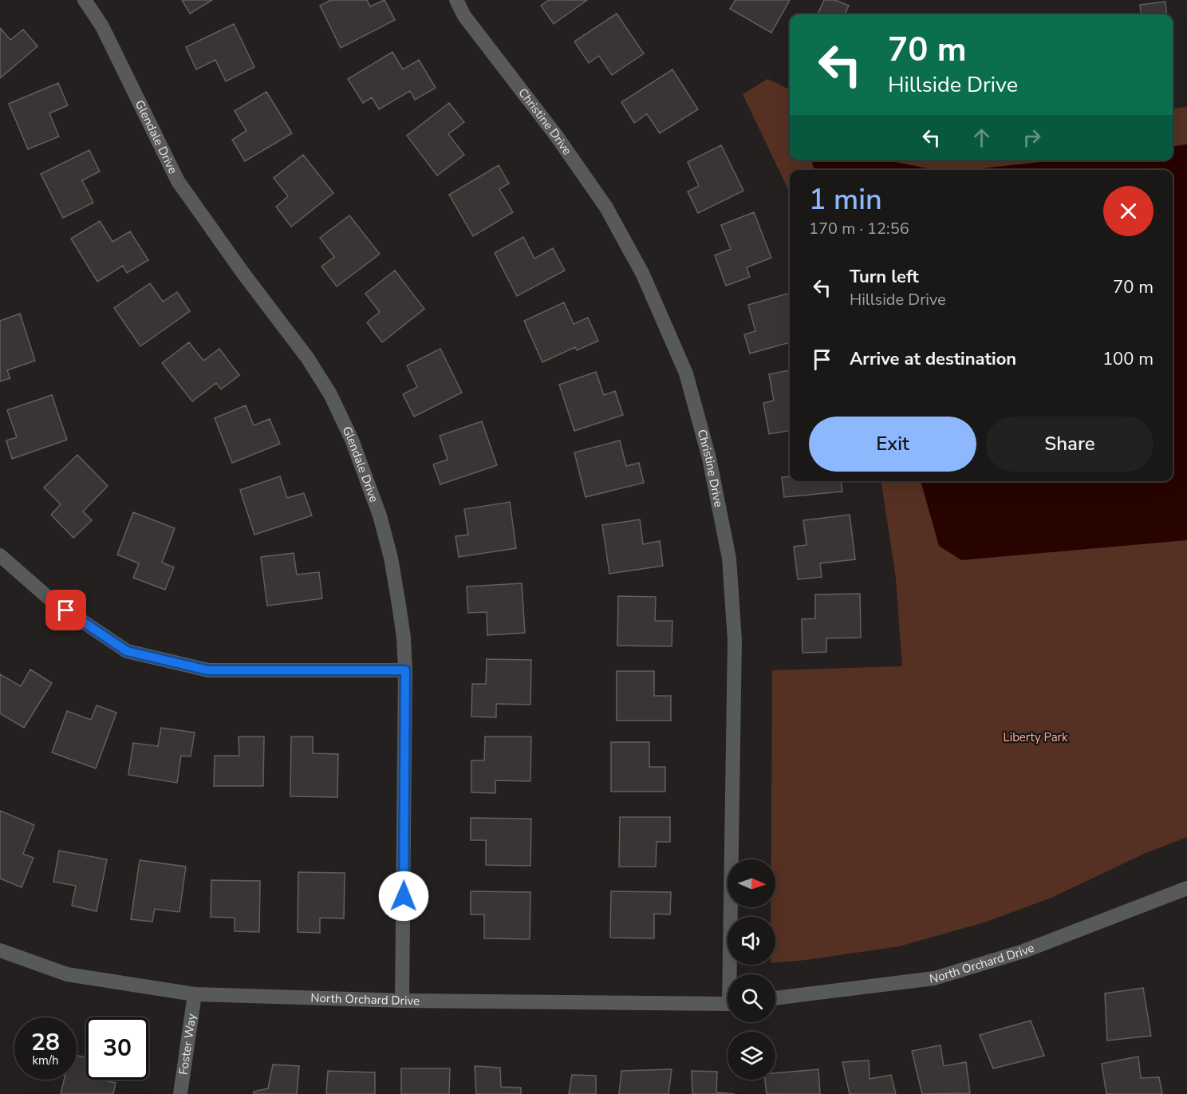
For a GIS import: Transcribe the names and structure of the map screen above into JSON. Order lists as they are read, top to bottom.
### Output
{
  "streets": {
    "street": [
      "Christine Drive",
      "Glendale Drive",
      "North Orchard Drive",
      "Foster Way"
    ]
  },
  "crossings": [
    ["Glendale Drive", "North Orchard Drive"],
    ["North Orchard Drive", "Foster Way"]
  ],
  "parks": ["Liberty Park"],
  "north": "right",
  "page": {
    "turn": ["70 m", "Hillside Drive"],
    "heading": ["1 min", "170 m · 12:56"],
    "list": [
      {
        "name": "Turn left",
        "note": "Hillside Drive",
        "value": "70 m"
      },
      {
        "name": "Arrive at destination",
        "value": "100 m"
      }
    ],
    "buttons": ["Exit", "Share"],
    "speed": "28 km/h",
    "limit": "30"
  }
}
